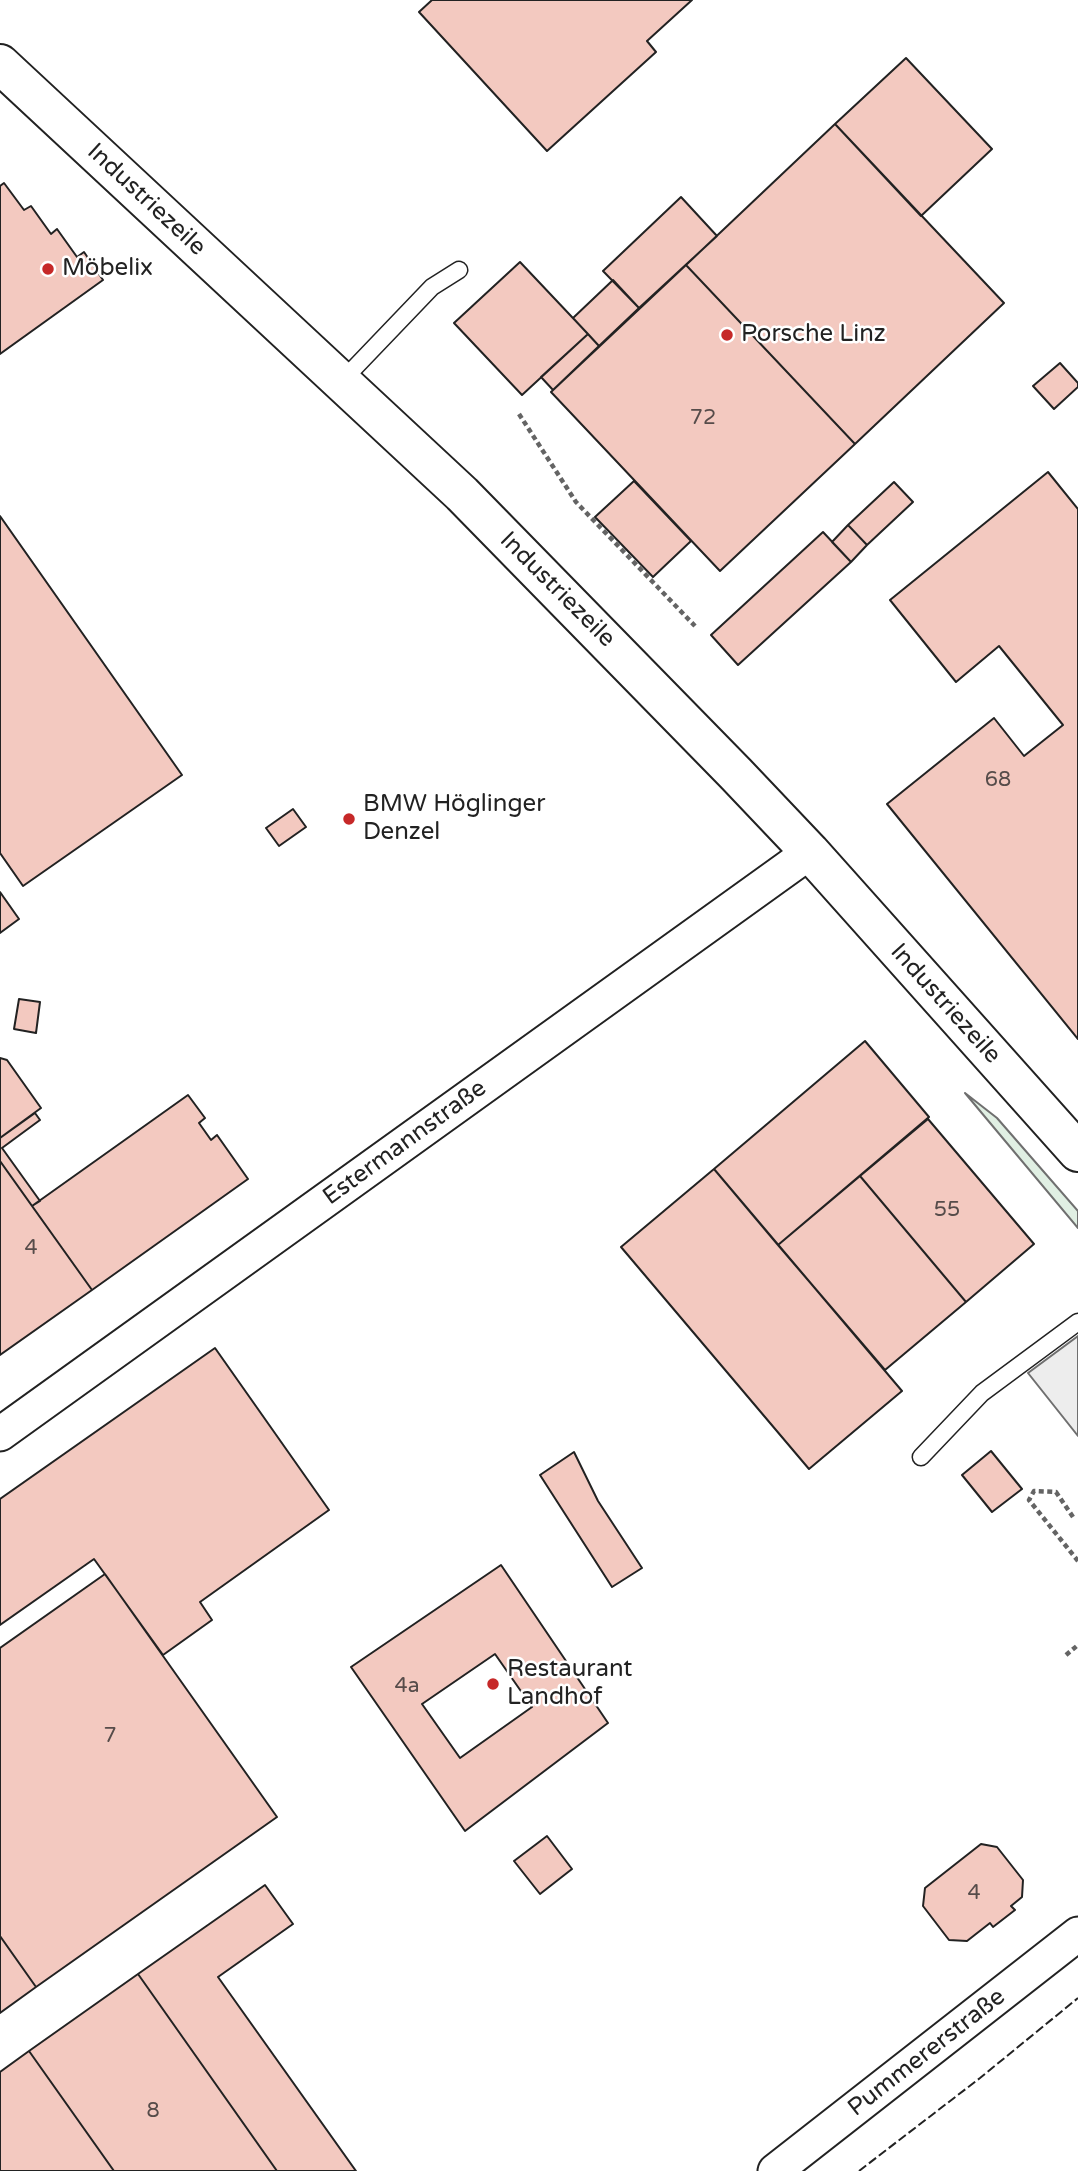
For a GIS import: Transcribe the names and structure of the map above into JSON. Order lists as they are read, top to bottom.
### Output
{
  "streets": {
    "main road": ["Industriezeile"],
    "street": ["Estermannstraße", "Pummererstraße"]
  },
  "crossings": [
    ["Industriezeile", "Estermannstraße"]
  ],
  "places": [
    "Möbelix",
    "Porsche Linz",
    "BMW Höglinger Denzel",
    "Restaurant Landhof"
  ],
  "house_numbers": [
    "72",
    "68",
    "55",
    "4",
    "4a",
    "7",
    "4",
    "8"
  ]
}
